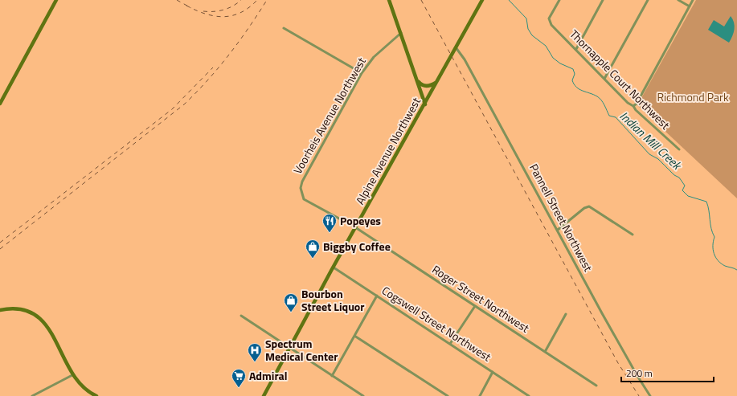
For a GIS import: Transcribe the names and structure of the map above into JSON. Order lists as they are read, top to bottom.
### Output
{
  "streets": {
    "main road": ["Alpine Avenue Northwest"],
    "street": [
      "Thornapple Court Northwest",
      "Voorheis Avenue Northwest",
      "Pannell Street Northwest",
      "Roger Street Northwest",
      "Cogswell Street Northwest"
    ]
  },
  "crossings": [
    ["Voorheis Avenue Northwest", "Alpine Avenue Northwest"],
    ["Voorheis Avenue Northwest", "Roger Street Northwest"],
    ["Alpine Avenue Northwest", "Pannell Street Northwest"],
    ["Alpine Avenue Northwest", "Roger Street Northwest"],
    ["Alpine Avenue Northwest", "Cogswell Street Northwest"]
  ],
  "water": ["Indian Mill Creek"],
  "parks": ["Richmond Park"],
  "places": {
    "restaurant": ["Popeyes"],
    "shop": ["Biggby Coffee", "Bourbon Street Liquor"],
    "hospital": ["Spectrum Medical Center"],
    "supermarket": ["Admiral"]
  },
  "scale_bar": "200 m"
}
